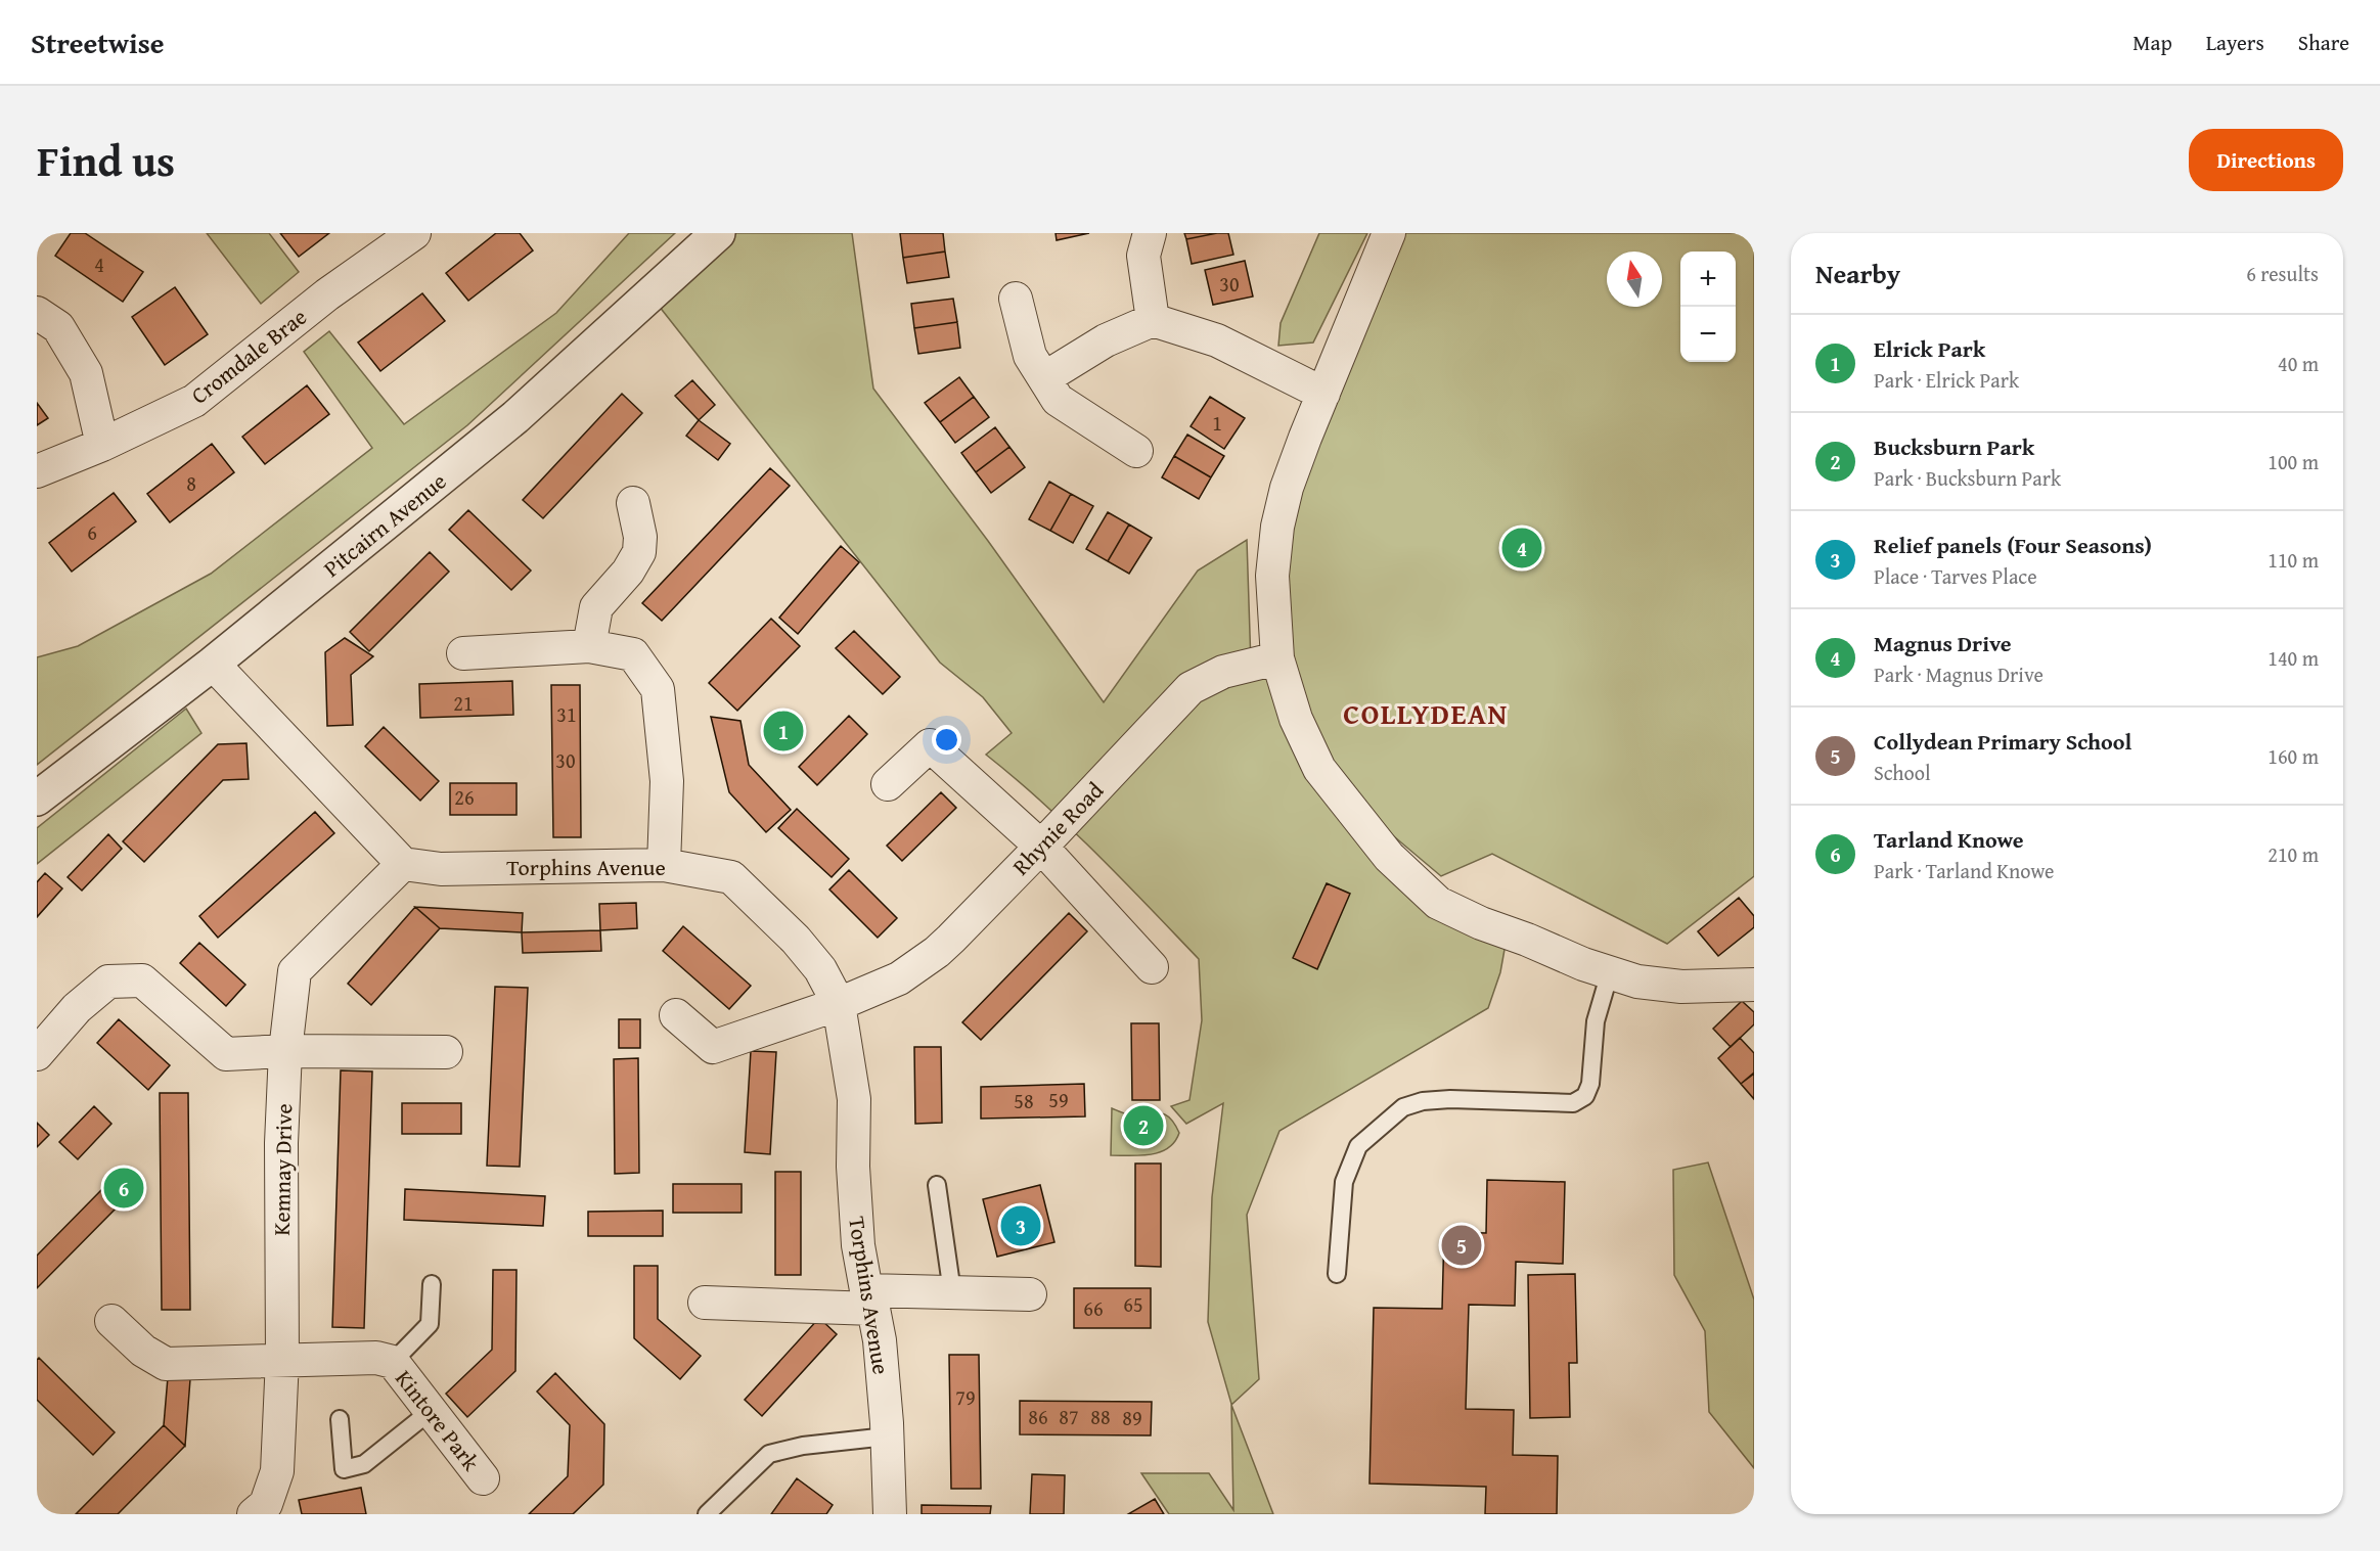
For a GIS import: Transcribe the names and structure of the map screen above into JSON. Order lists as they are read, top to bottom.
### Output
{
  "streets": {
    "street": [
      "Cromdale Brae",
      "Pitcairn Avenue",
      "Rhynie Road",
      "Torphins Avenue",
      "Kemnay Drive",
      "Kintore Park"
    ]
  },
  "crossings": [
    ["Rhynie Road", "Torphins Avenue"],
    ["Torphins Avenue", "Kemnay Drive"],
    ["Kemnay Drive", "Kintore Park"]
  ],
  "districts": ["COLLYDEAN"],
  "house_numbers": [
    "4",
    "30",
    "1",
    "8",
    "6",
    "21",
    "31",
    "30",
    "26",
    "59",
    "58",
    "65",
    "66",
    "79",
    "86",
    "87",
    "88",
    "89"
  ],
  "north": "top",
  "page": {
    "header": "Streetwise",
    "nav": ["Map", "Layers", "Share"],
    "title": "Find us",
    "buttons": "Directions",
    "heading": ["Nearby", "6 results"],
    "map_buttons": ["+", "−"],
    "list": [
      {
        "mark": "1",
        "name": "Elrick Park",
        "note": "Park · Elrick Park",
        "value": "40 m"
      },
      {
        "mark": "2",
        "name": "Bucksburn Park",
        "note": "Park · Bucksburn Park",
        "value": "100 m"
      },
      {
        "mark": "3",
        "name": "Relief panels (Four Seasons)",
        "note": "Place · Tarves Place",
        "value": "110 m"
      },
      {
        "mark": "4",
        "name": "Magnus Drive",
        "note": "Park · Magnus Drive",
        "value": "140 m"
      },
      {
        "mark": "5",
        "name": "Collydean Primary School",
        "note": "School",
        "value": "160 m"
      },
      {
        "mark": "6",
        "name": "Tarland Knowe",
        "note": "Park · Tarland Knowe",
        "value": "210 m"
      }
    ],
    "pins": [
      "4",
      "1",
      "2",
      "6",
      "3",
      "5"
    ]
  }
}
